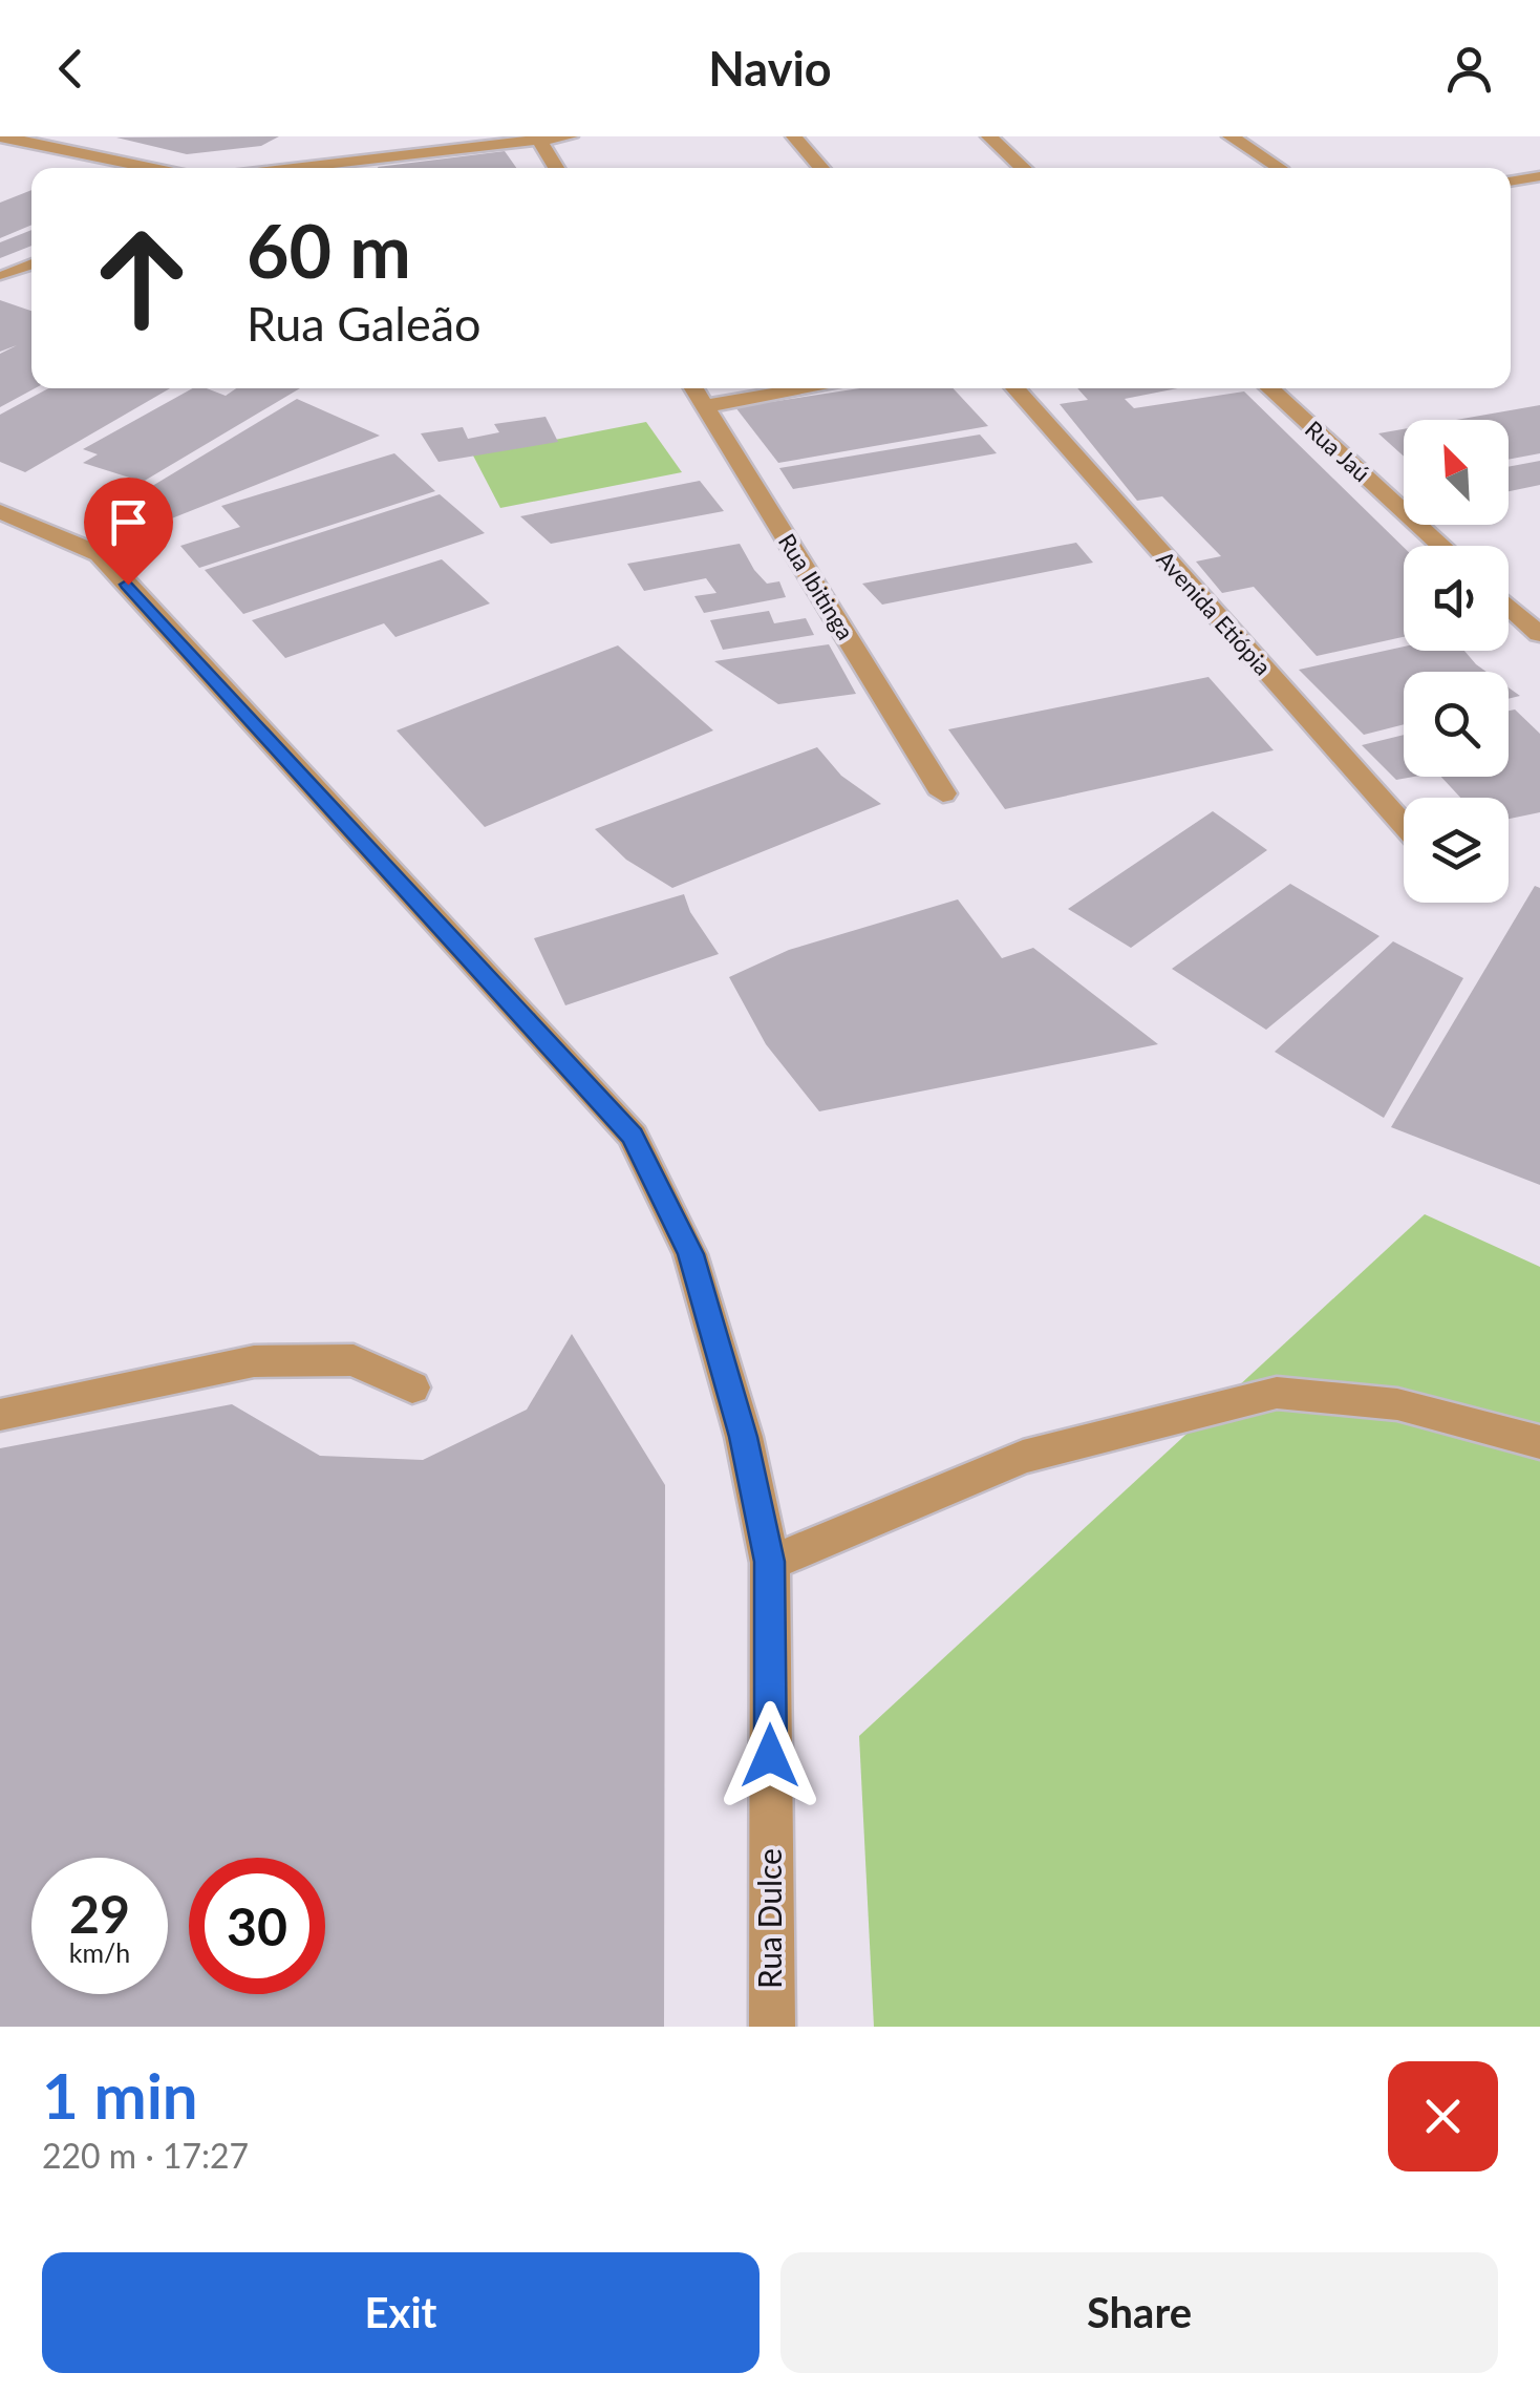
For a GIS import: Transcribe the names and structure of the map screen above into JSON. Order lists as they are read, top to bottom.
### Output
{
  "streets": {
    "street": [
      "Rua Jaú",
      "Rua Ibitinga",
      "Avenida Etiópia",
      "Rua Dulce"
    ]
  },
  "north": "top left",
  "page": {
    "header": "Navio",
    "turn": ["60 m", "Rua Galeão"],
    "speed": "29 km/h",
    "limit": "30",
    "heading": ["1 min", "220 m · 17:27"],
    "buttons": ["Exit", "Share"]
  }
}
